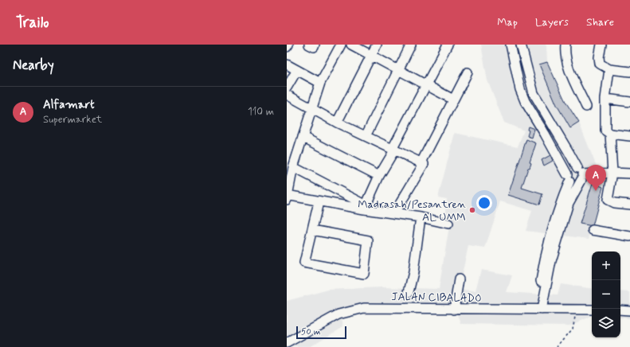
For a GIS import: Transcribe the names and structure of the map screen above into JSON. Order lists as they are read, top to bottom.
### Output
{
  "streets": {
    "street": ["JALAN CIBALADO"]
  },
  "places": ["Madrasah/Pesantren AL UMM"],
  "scale_bar": "50 m",
  "page": {
    "header": "Trailo",
    "nav": ["Map", "Layers", "Share"],
    "heading": "Nearby",
    "list": [
      {
        "mark": "A",
        "name": "Alfamart",
        "note": "Supermarket",
        "value": "110 m"
      }
    ],
    "pins": "A",
    "map_buttons": ["+", "−"],
    "scale": "50 m"
  }
}
